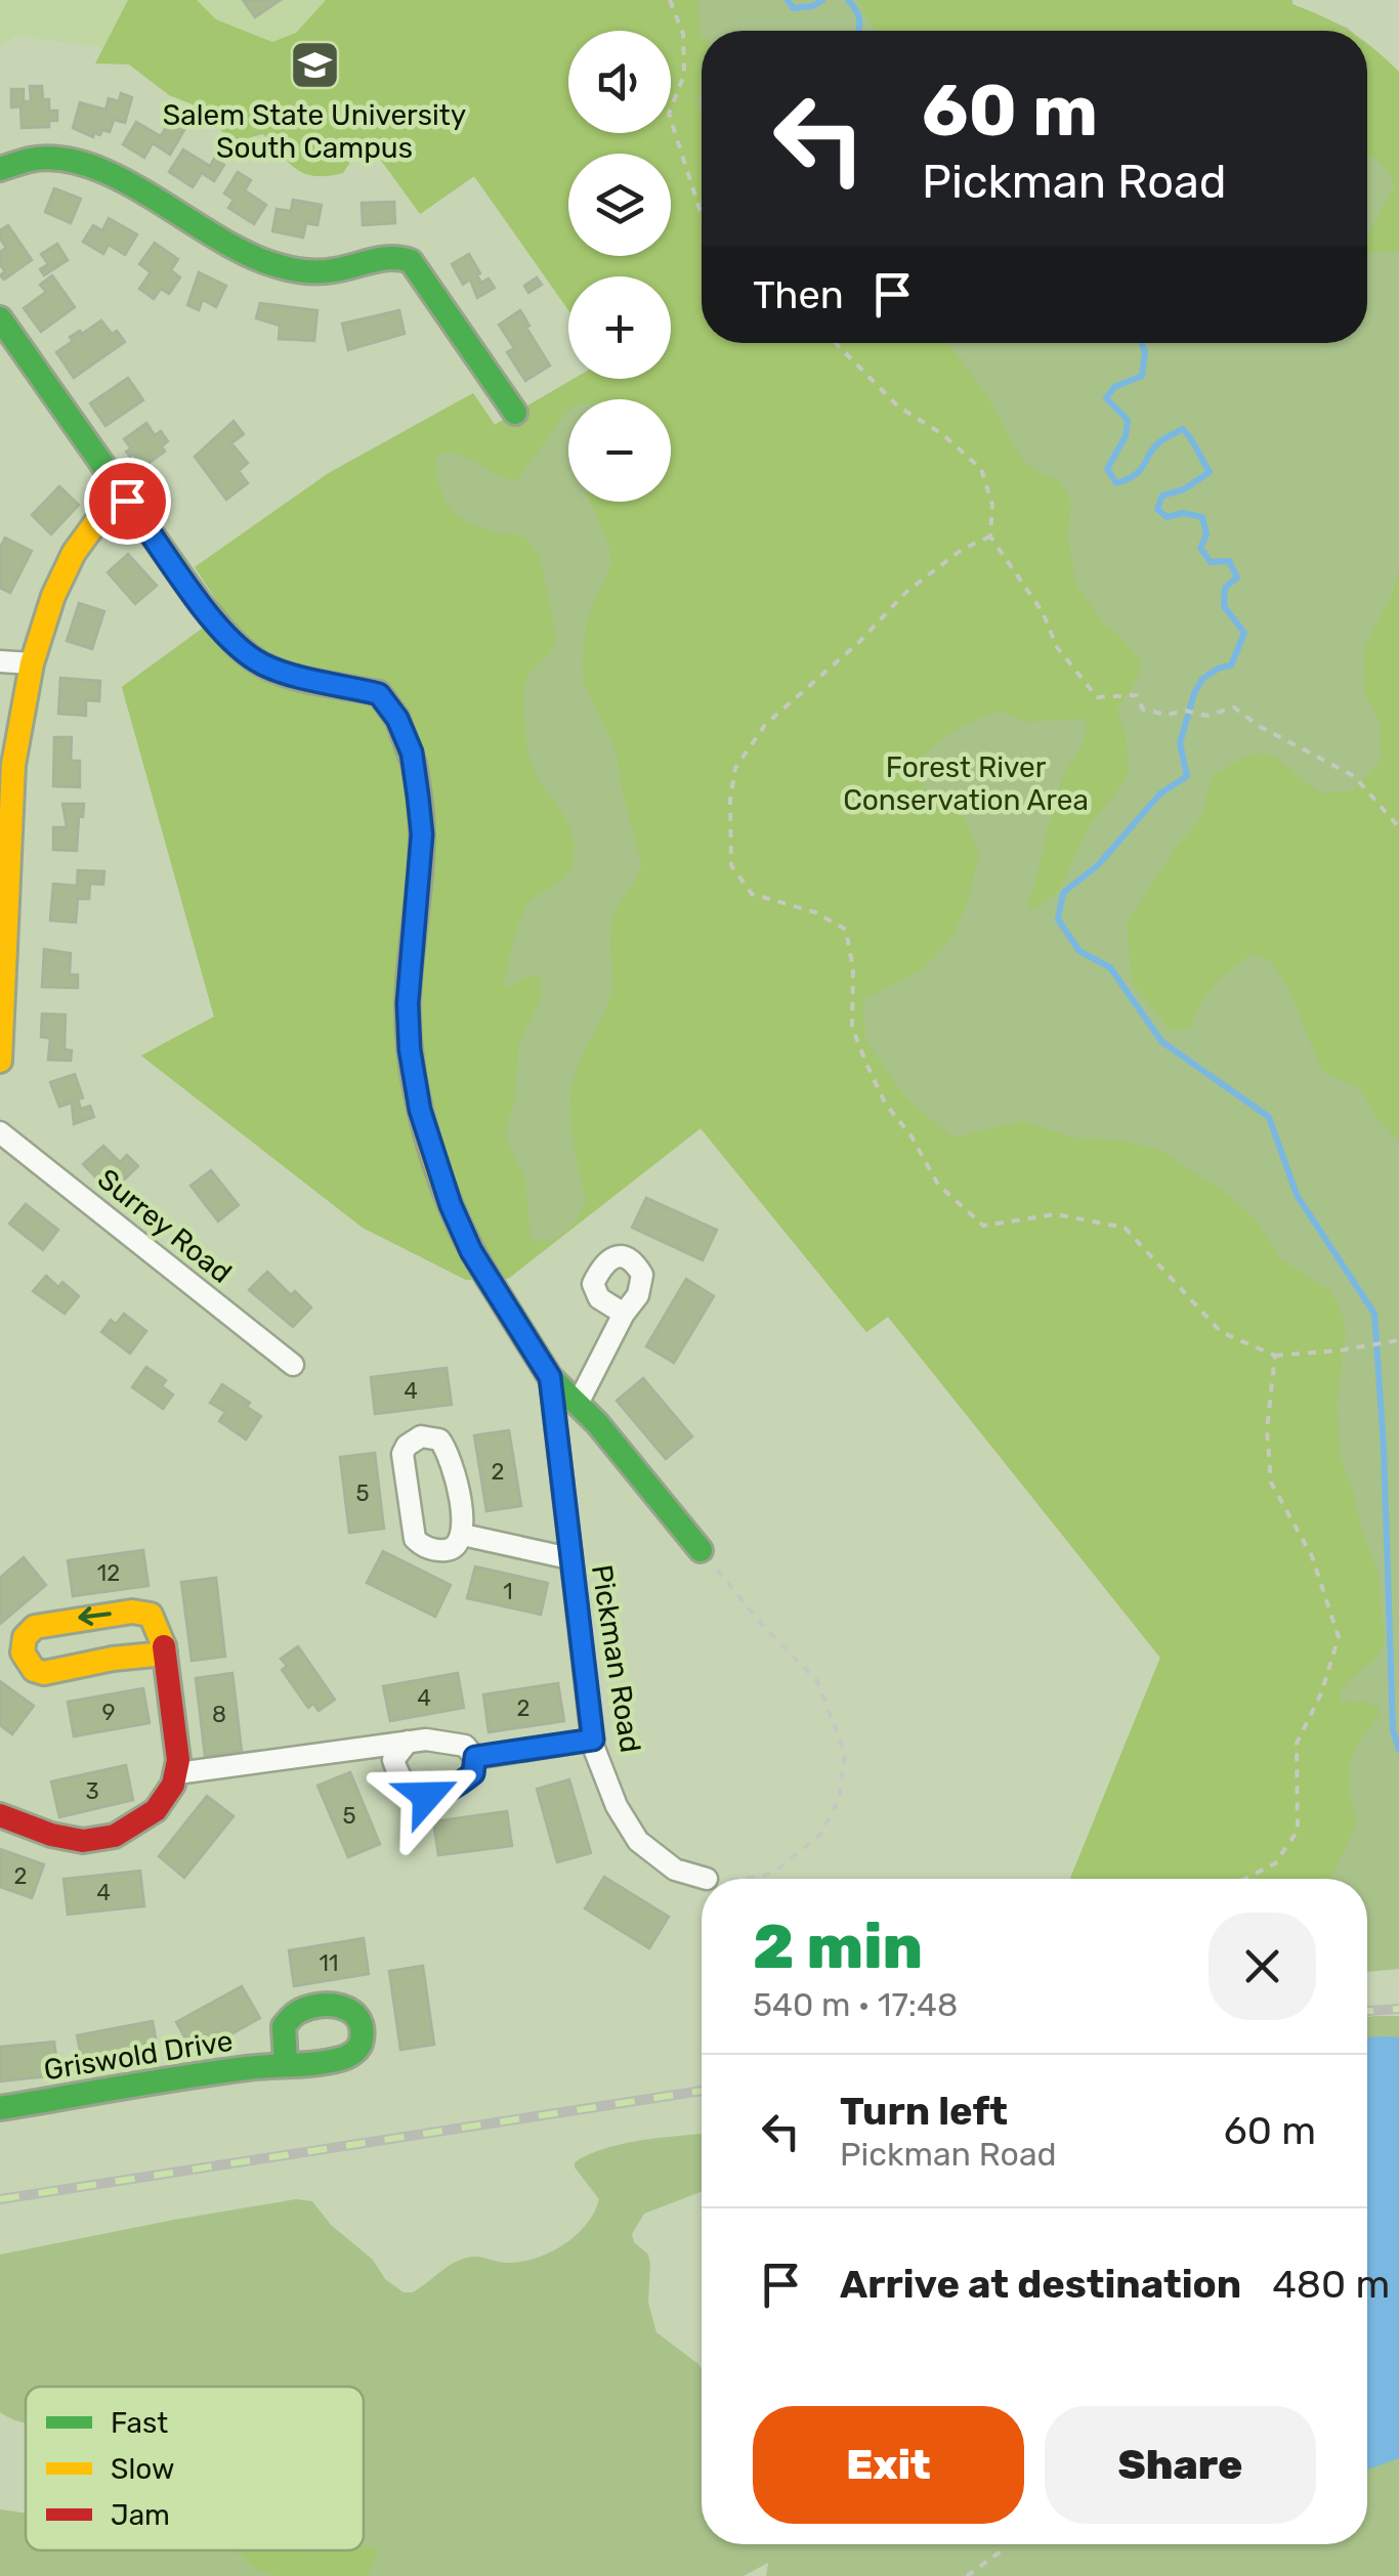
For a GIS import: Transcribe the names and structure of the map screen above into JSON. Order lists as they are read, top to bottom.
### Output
{
  "streets": {
    "street": ["Surrey Road", "Pickman Road", "Griswold Drive"]
  },
  "parks": ["Forest River Conservation Area"],
  "places": {
    "school or university": ["Salem State University South Campus"]
  },
  "house_numbers": [
    "4",
    "2",
    "5",
    "12",
    "1",
    "4",
    "2",
    "9",
    "8",
    "3",
    "5",
    "2",
    "4",
    "11"
  ],
  "legend": ["Fast", "Slow", "Jam"],
  "page": {
    "map_buttons": ["+", "−"],
    "turn": ["60 m", "Pickman Road"],
    "then": "Then",
    "heading": ["2 min", "540 m · 17:48"],
    "list": [
      {
        "name": "Turn left",
        "note": "Pickman Road",
        "value": "60 m"
      },
      {
        "name": "Arrive at destination",
        "value": "480 m"
      }
    ],
    "buttons": ["Exit", "Share"]
  }
}
